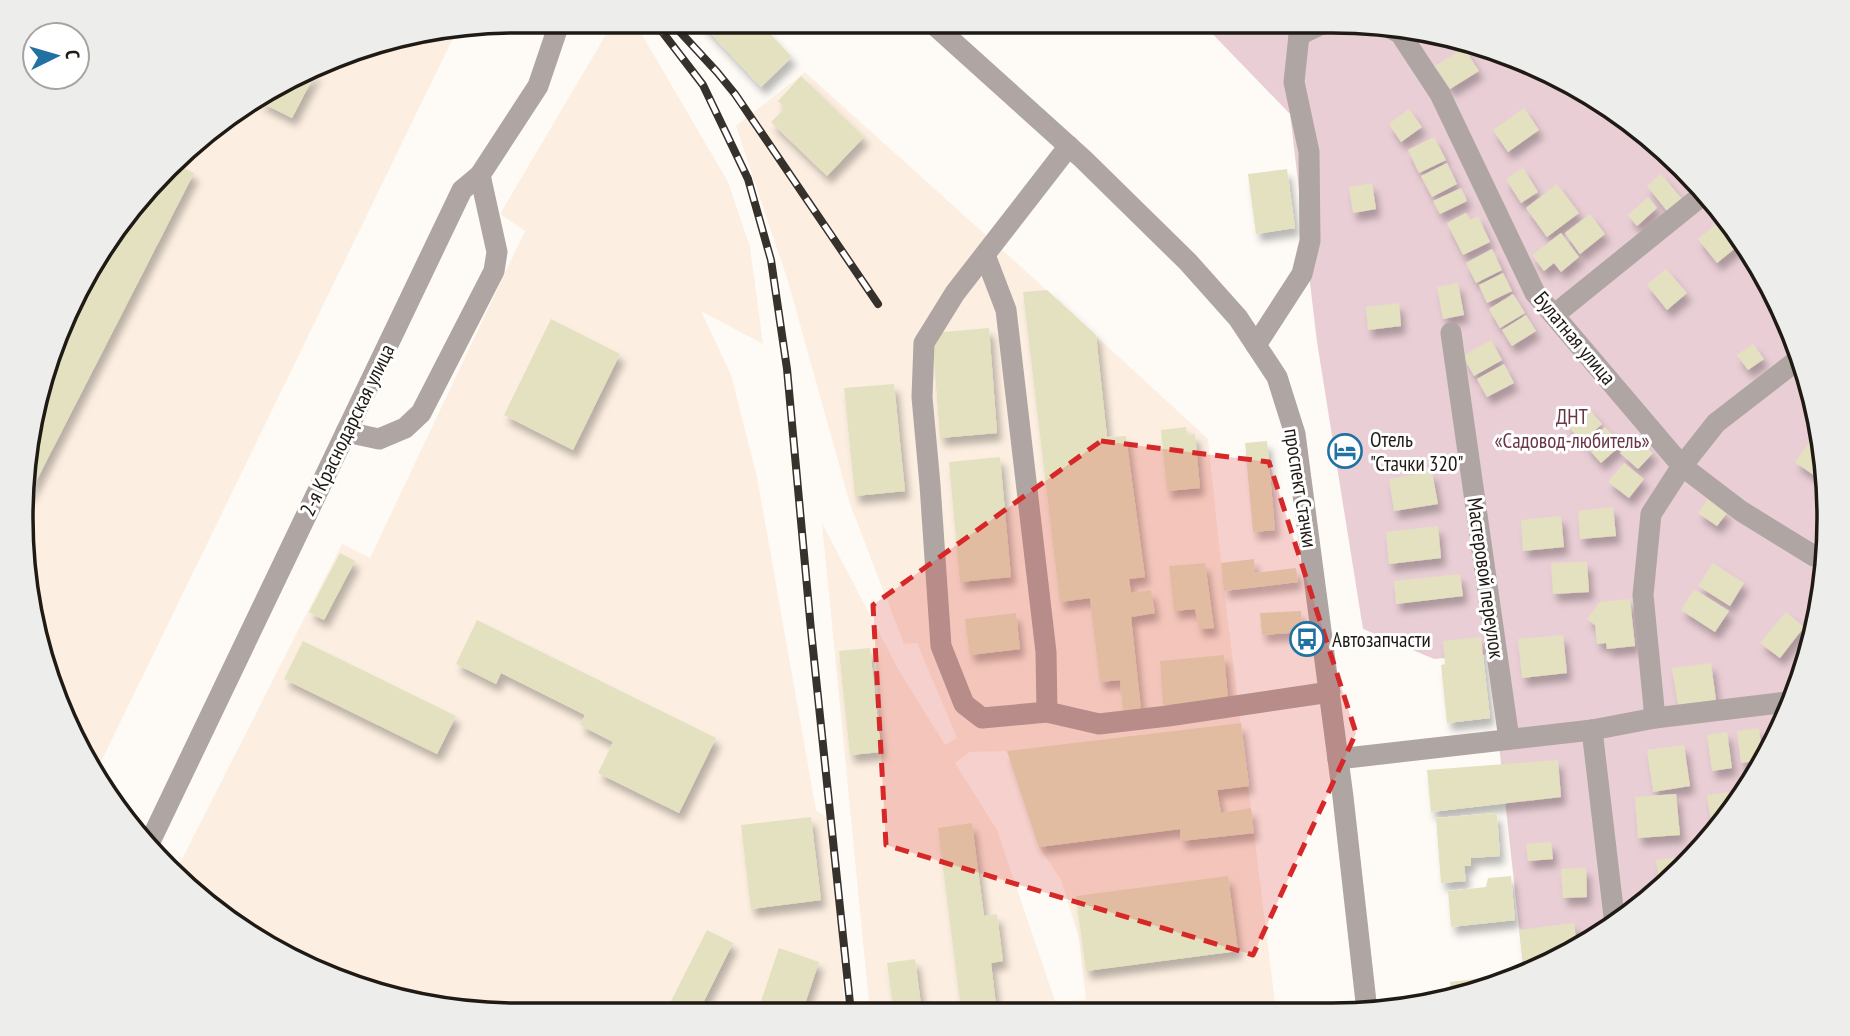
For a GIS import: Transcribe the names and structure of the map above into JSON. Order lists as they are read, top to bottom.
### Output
{
  "streets": {
    "street": [
      "Булатная улица",
      "2-я Краснодарская улица",
      "проспект Стачки",
      "Мастеровой переулок"
    ]
  },
  "parks": ["ДНТ «Садовод-любитель»"],
  "places": {
    "hotel": ["Отель \"Стачки 320\""],
    "bus stop": ["Автозапчасти"]
  },
  "north": "right"
}
